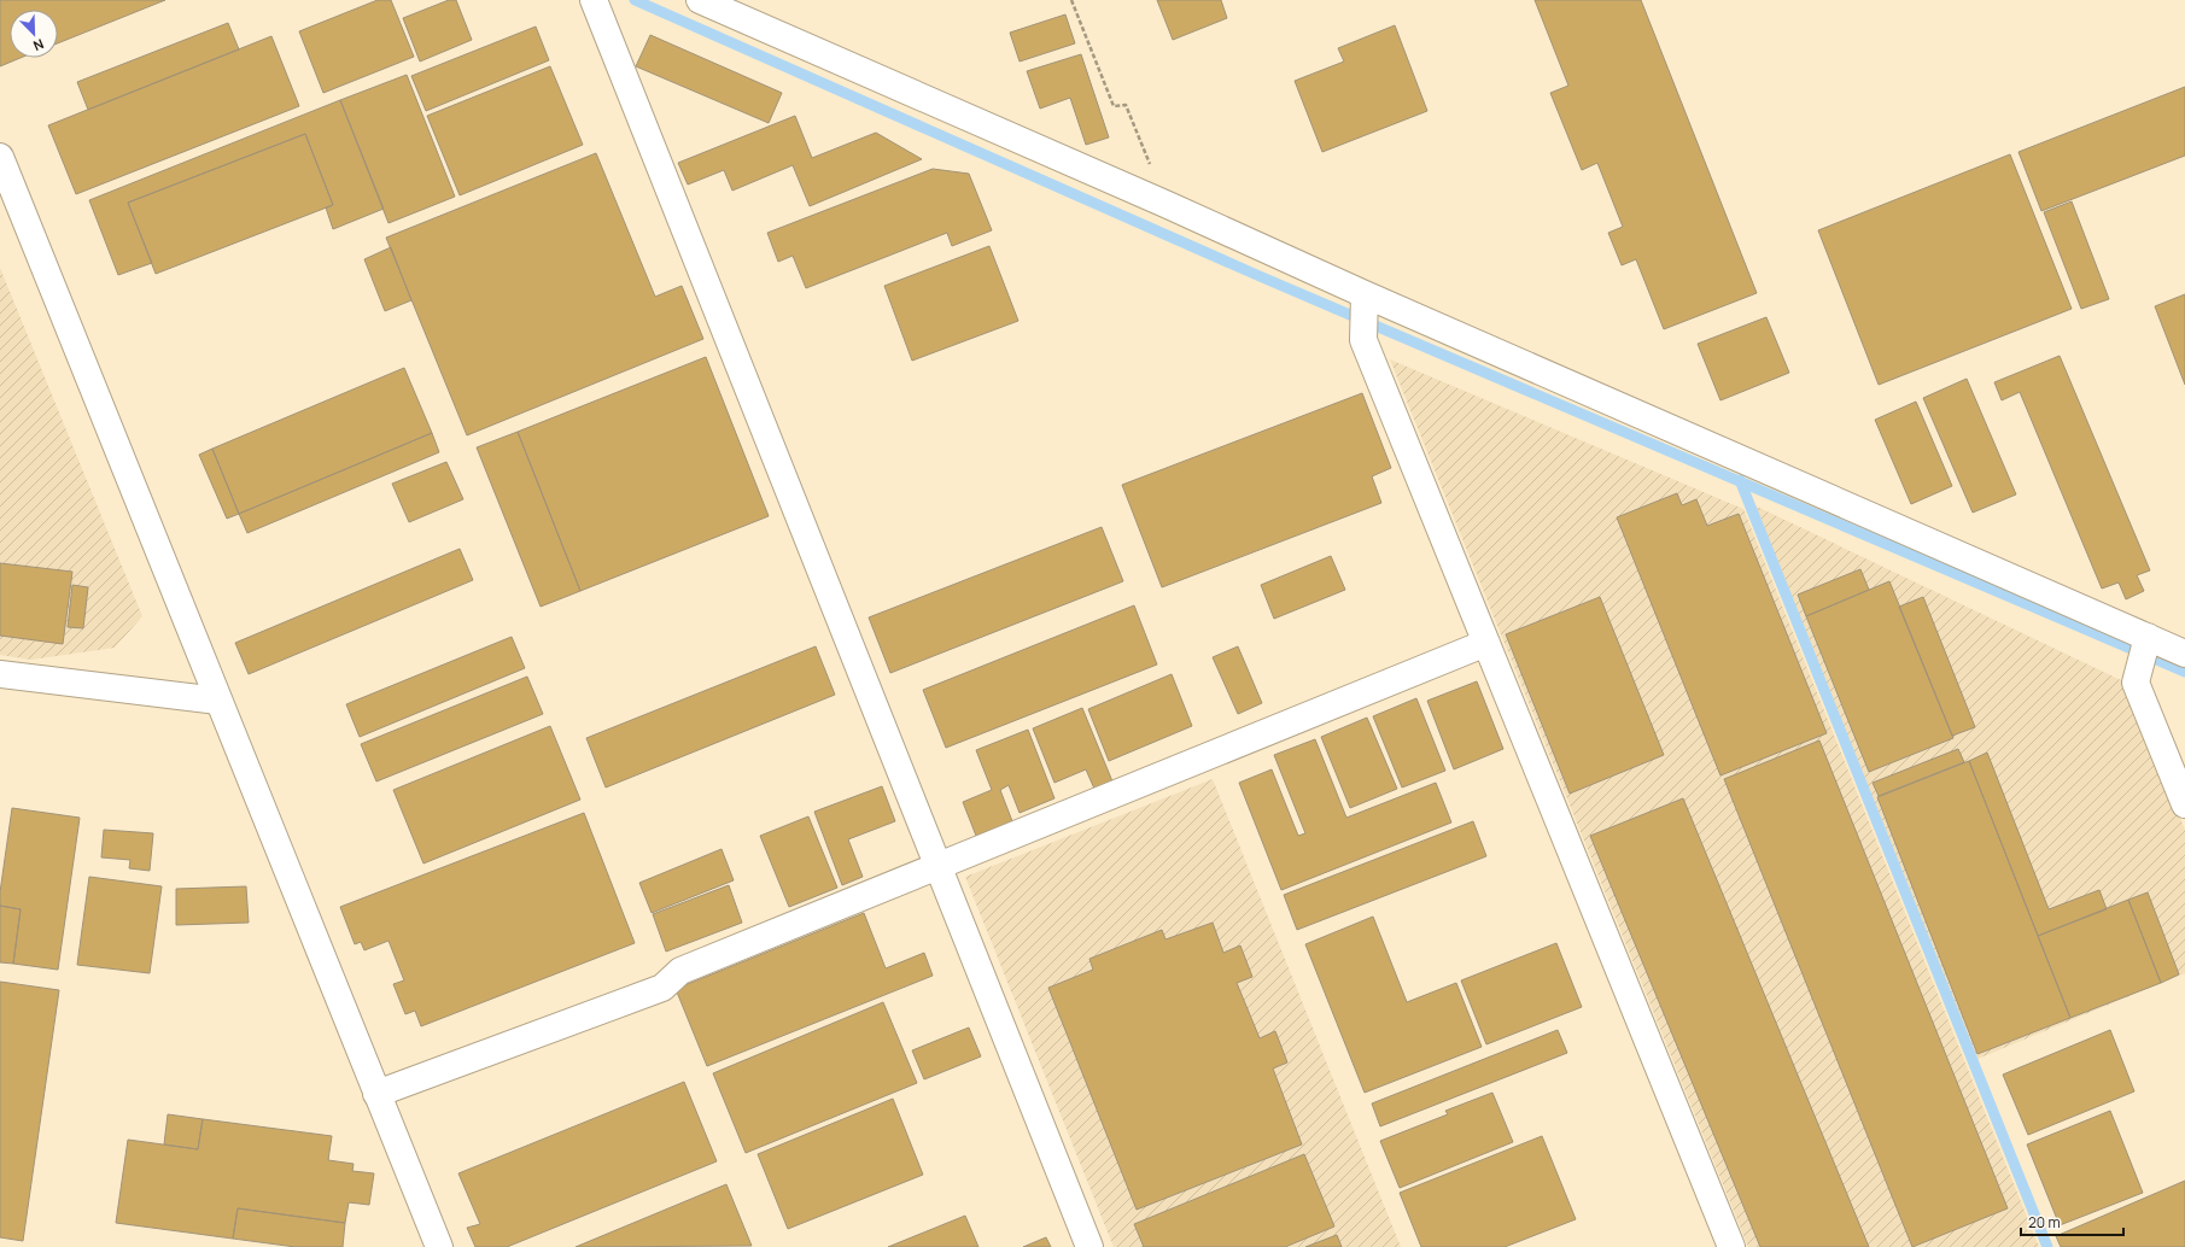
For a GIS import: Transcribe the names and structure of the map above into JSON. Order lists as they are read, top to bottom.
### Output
{
  "scale_bar": "20 m",
  "north": "bottom right"
}
